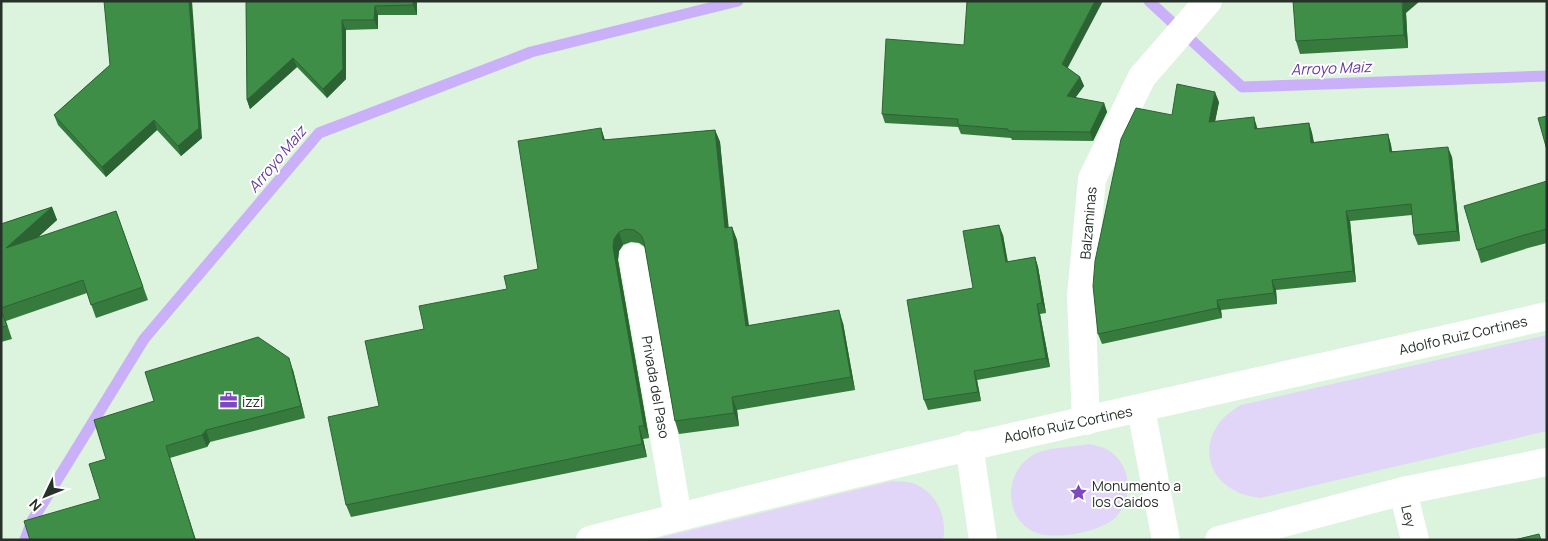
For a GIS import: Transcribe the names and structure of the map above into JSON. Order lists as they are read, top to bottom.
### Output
{
  "streets": {
    "main road": [
      "Balzaminas",
      "Adolfo Ruiz Cortines",
      "Privada del Paso",
      "Ley"
    ]
  },
  "crossings": [
    ["Balzaminas", "Adolfo Ruiz Cortines"],
    ["Adolfo Ruiz Cortines", "Privada del Paso"]
  ],
  "water": ["Arroyo Maiz"],
  "places": {
    "office": ["izzi"],
    "place": ["Monumento a los Caidos"]
  },
  "north": "bottom left"
}
